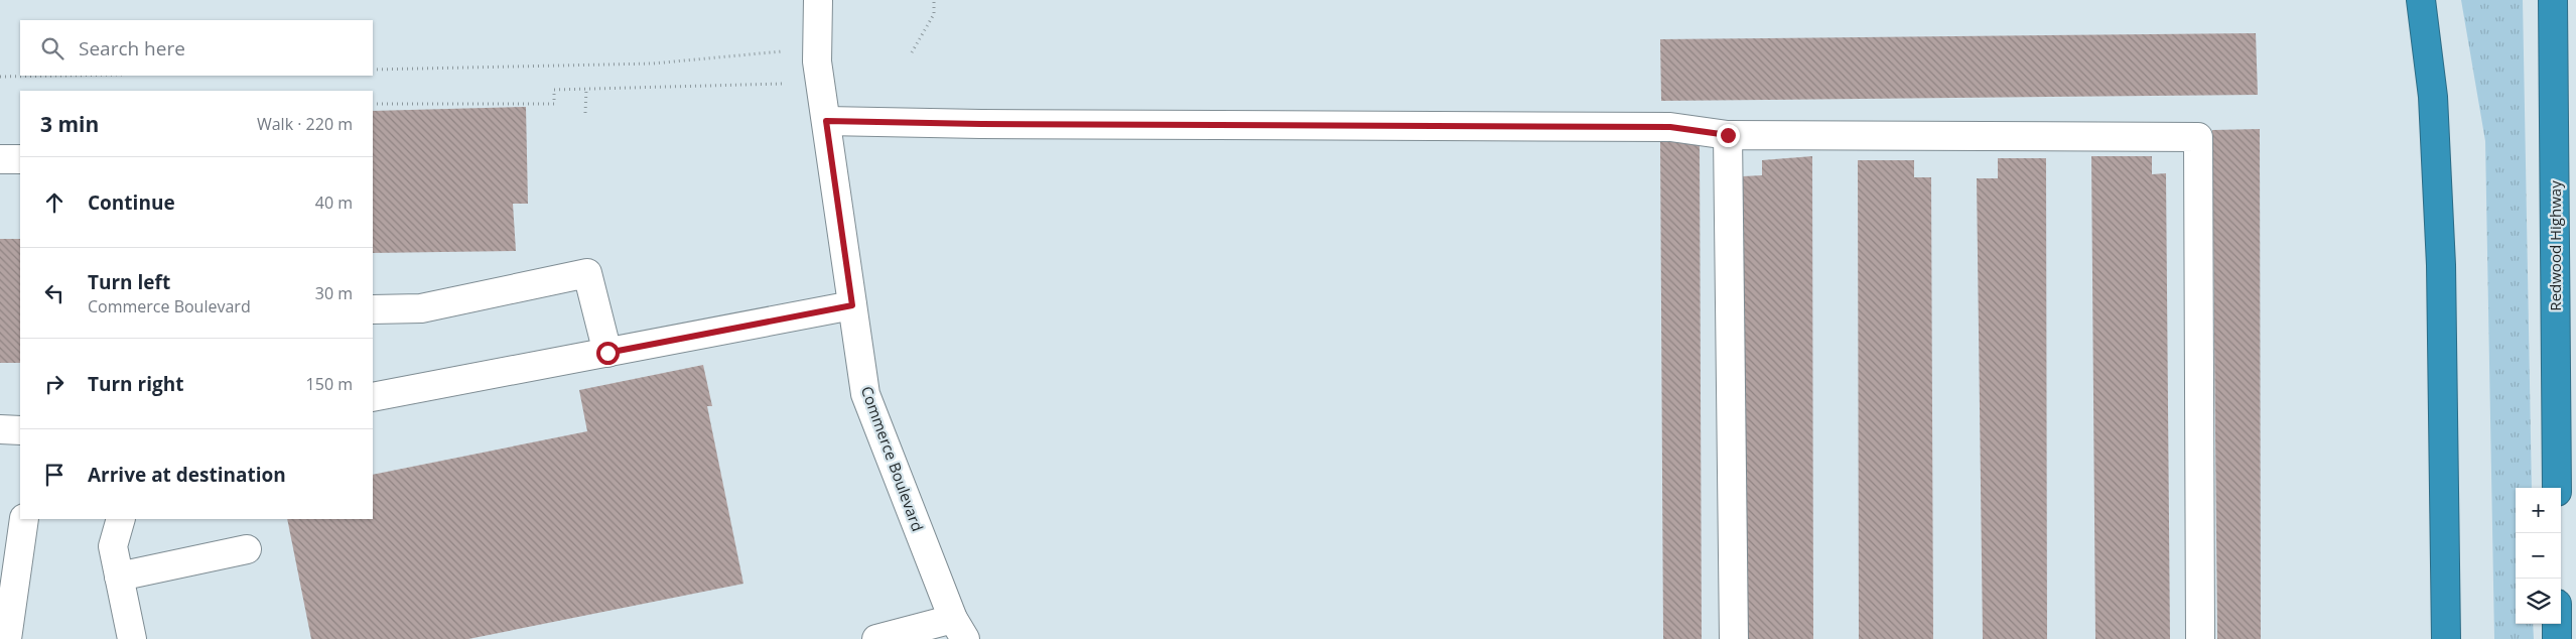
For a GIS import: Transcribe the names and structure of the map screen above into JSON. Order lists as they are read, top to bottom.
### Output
{
  "streets": {
    "highway": ["Redwood Highway"],
    "street": ["Commerce Boulevard"]
  },
  "page": {
    "search": "Search here",
    "heading": ["3 min", "Walk · 220 m"],
    "list": [
      ["Continue", "40 m"],
      ["Turn left", "Commerce Boulevard", "30 m"],
      ["Turn right", "150 m"],
      "Arrive at destination"
    ],
    "map_buttons": ["+", "−"]
  }
}
